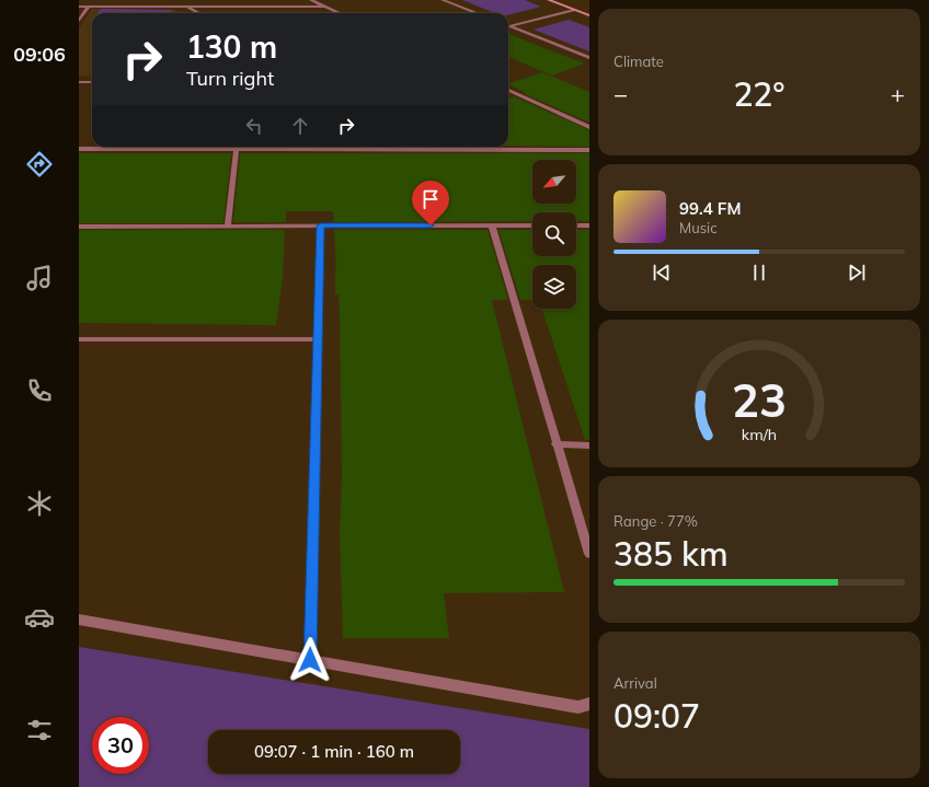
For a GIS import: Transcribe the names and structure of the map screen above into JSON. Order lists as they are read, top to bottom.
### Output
{
  "north": "bottom left",
  "page": {
    "tabs": "09:06",
    "tile": [
      "Climate",
      ["Range · 77%", "385 km"],
      ["Arrival", "09:07"]
    ],
    "turn": ["130 m", "Turn right"],
    "heat": ["−", "22°", "+"],
    "song": ["99.4 FM", "Music"],
    "limit": "30",
    "trip": "09:07 · 1 min · 160 m",
    "gauge": ["23", "km/h"]
  }
}
